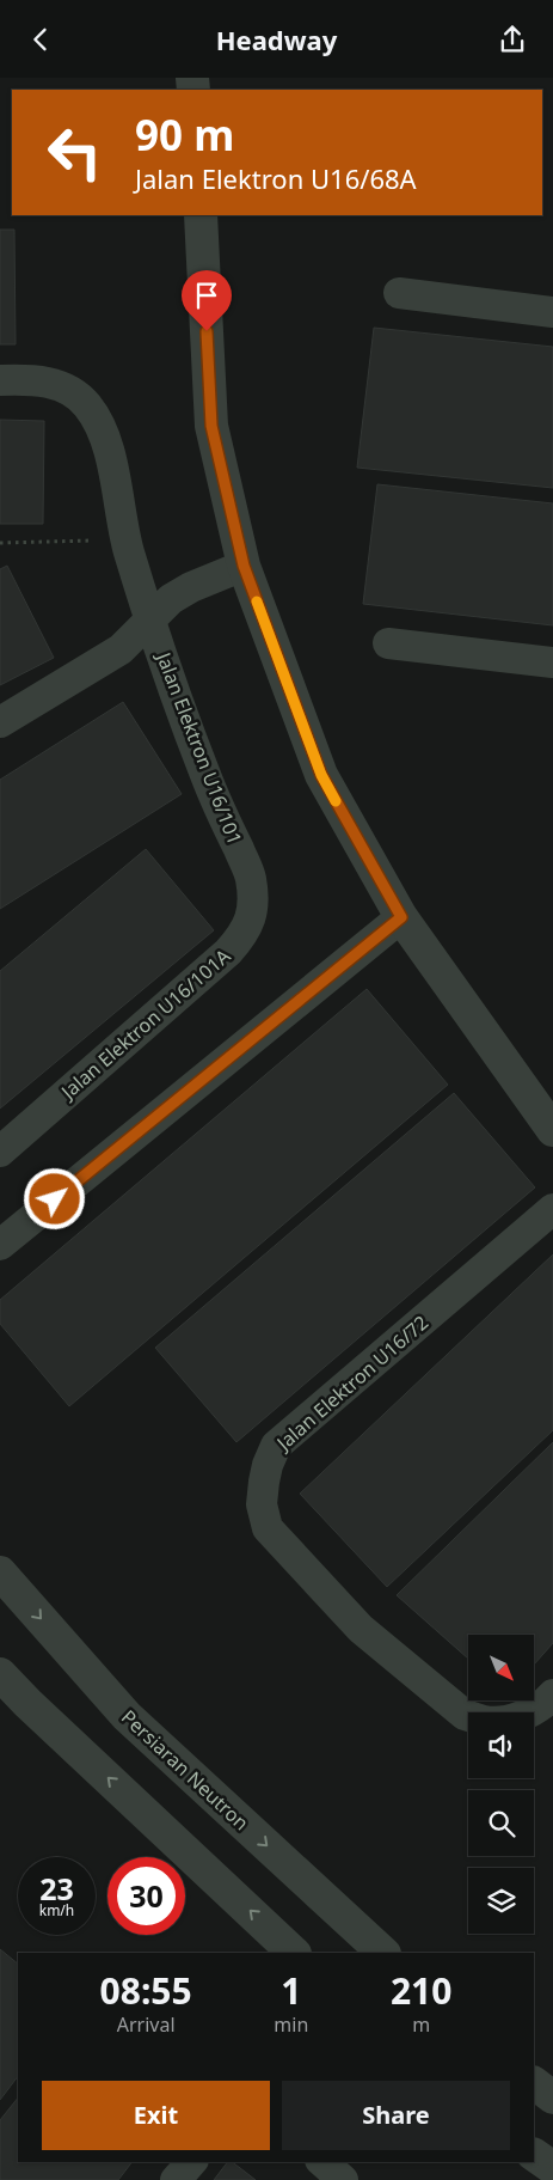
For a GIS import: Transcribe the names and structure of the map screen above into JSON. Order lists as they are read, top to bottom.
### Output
{
  "streets": {
    "street": [
      "Jalan Elektron U16/101",
      "Jalan Elektron U16/101A",
      "Jalan Elektron U16/72",
      "Persiaran Neutron"
    ]
  },
  "crossings": [
    ["Jalan Elektron U16/101", "Jalan Elektron U16/101A"]
  ],
  "north": "bottom right",
  "page": {
    "header": "Headway",
    "turn": ["90 m", "Jalan Elektron U16/68A"],
    "speed": "23 km/h",
    "limit": "30",
    "eta": [
      "08:55",
      "Arrival",
      "1",
      "min",
      "210",
      "m"
    ],
    "buttons": ["Exit", "Share"]
  }
}
